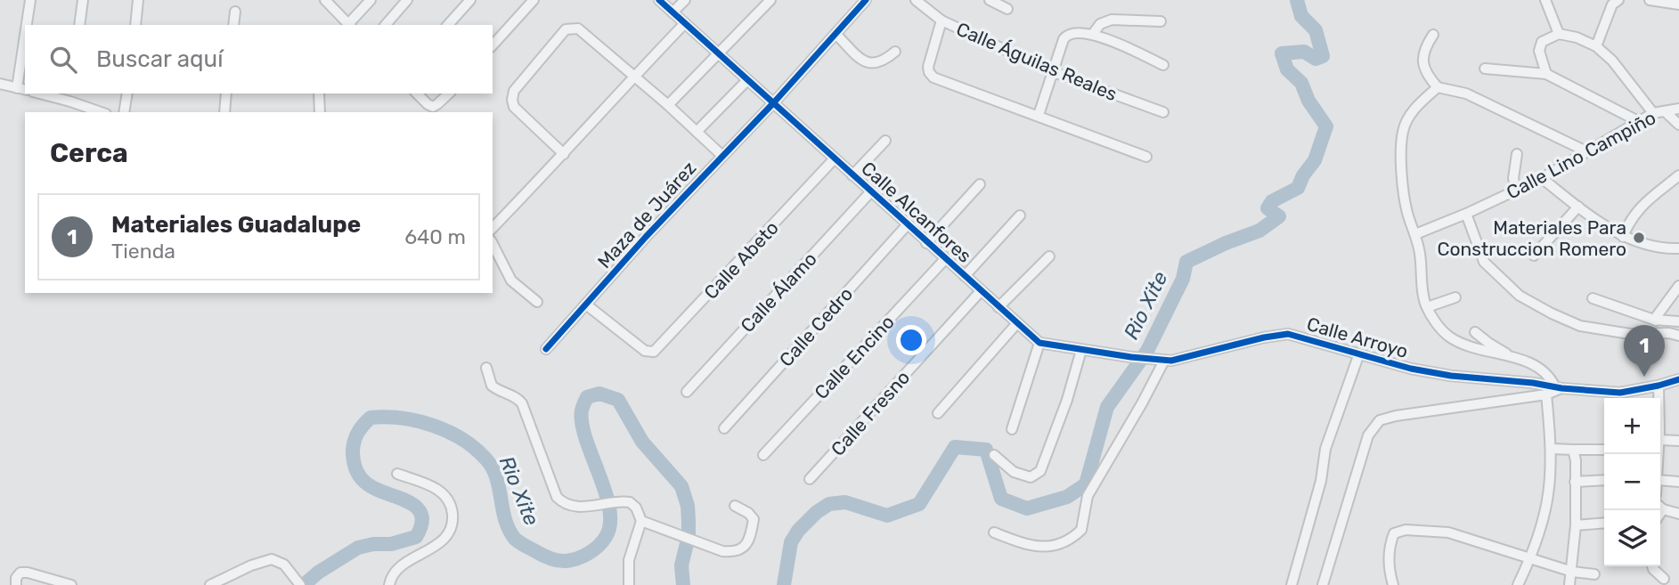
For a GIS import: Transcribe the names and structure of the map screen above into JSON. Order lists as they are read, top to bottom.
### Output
{
  "streets": {
    "street": [
      "Calle Águilas Reales",
      "Calle Lino Campiño",
      "Calle Alcanfores",
      "Maza de Juárez",
      "Calle Abeto",
      "Calle Álamo",
      "Calle Cedro",
      "Calle Arroyo",
      "Calle Encino",
      "Calle Fresno"
    ]
  },
  "crossings": [
    ["Calle Alcanfores", "Maza de Juárez"],
    ["Calle Alcanfores", "Calle Abeto"],
    ["Calle Alcanfores", "Calle Álamo"],
    ["Calle Alcanfores", "Calle Cedro"],
    ["Calle Alcanfores", "Calle Arroyo"],
    ["Calle Alcanfores", "Calle Encino"],
    ["Calle Alcanfores", "Calle Fresno"],
    ["Maza de Juárez", "Calle Abeto"]
  ],
  "water": ["Rio Xite"],
  "places": ["Materiales Para Construccion Romero"],
  "page": {
    "search": "Buscar aquí",
    "heading": "Cerca",
    "list": [
      {
        "mark": "1",
        "name": "Materiales Guadalupe",
        "note": "Tienda",
        "value": "640 m"
      }
    ],
    "pins": "1",
    "map_buttons": ["+", "−"]
  }
}
